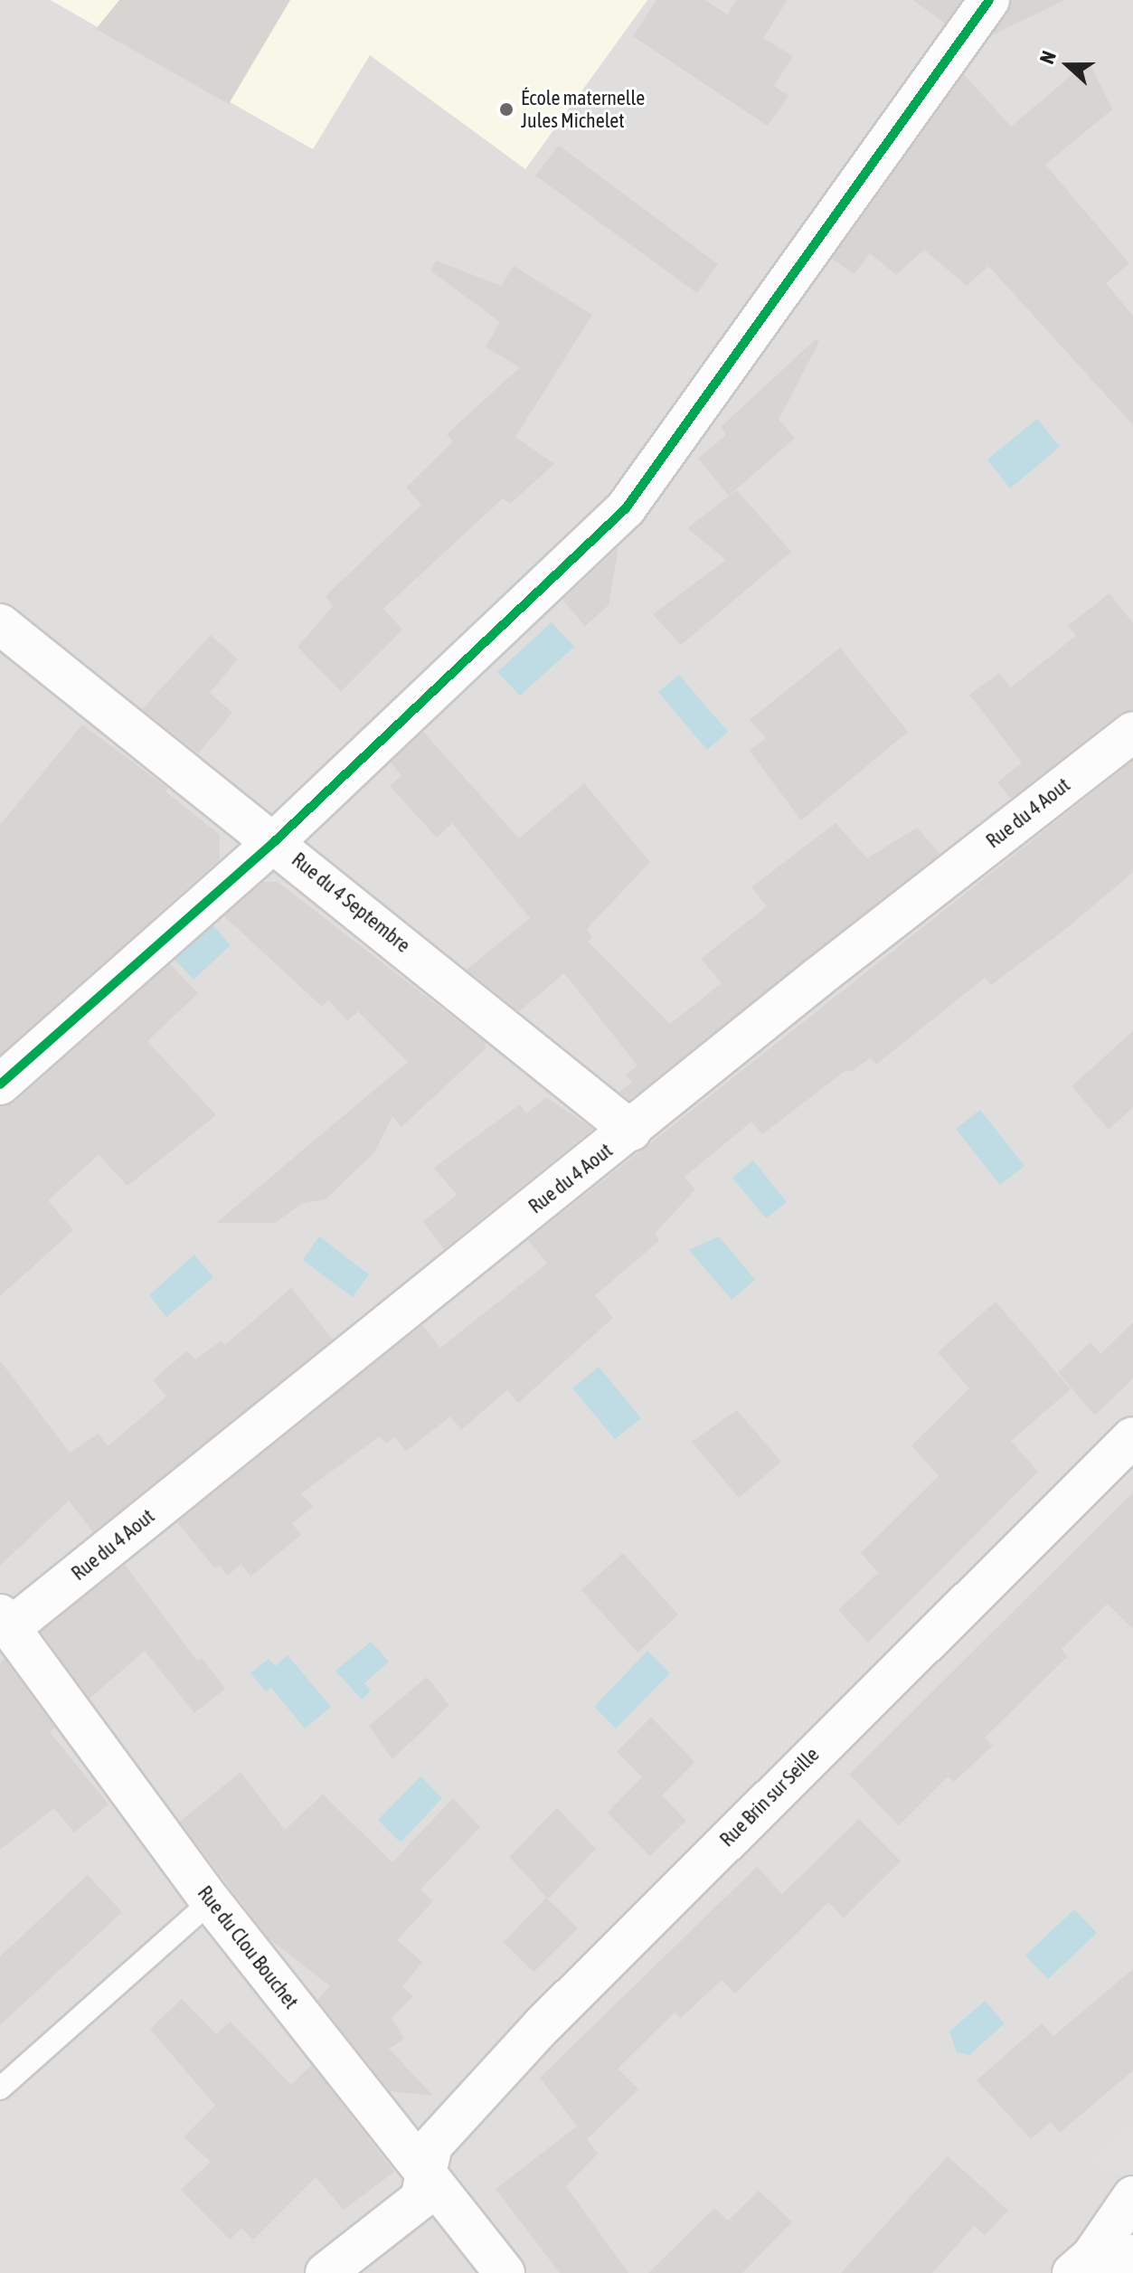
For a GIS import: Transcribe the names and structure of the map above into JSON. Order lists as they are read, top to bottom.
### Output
{
  "streets": {
    "street": [
      "Rue du 4 Aout",
      "Rue du 4 Septembre",
      "Rue Brin sur Seille",
      "Rue du Clou Bouchet"
    ]
  },
  "crossings": [
    ["Rue du 4 Aout", "Rue du 4 Septembre"],
    ["Rue du 4 Aout", "Rue du Clou Bouchet"],
    ["Rue Brin sur Seille", "Rue du Clou Bouchet"]
  ],
  "places": ["École maternelle Jules Michelet"],
  "north": "left"
}
